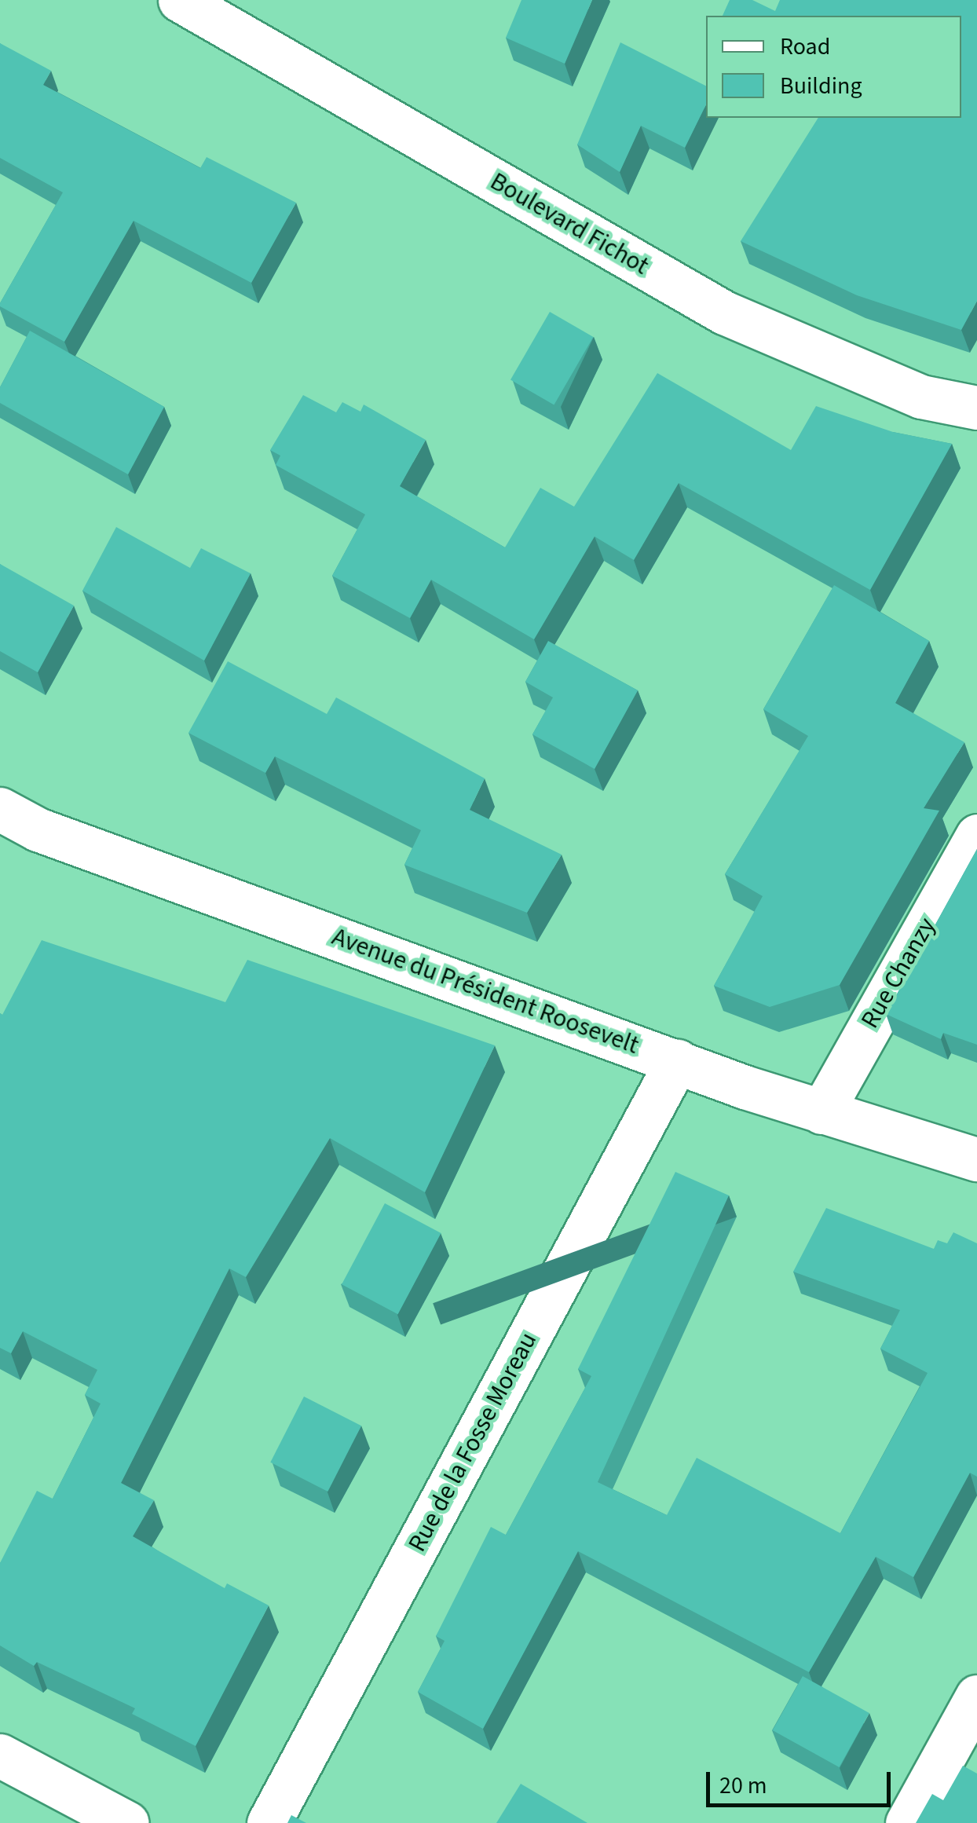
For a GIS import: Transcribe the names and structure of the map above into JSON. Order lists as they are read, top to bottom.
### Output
{
  "streets": {
    "street": [
      "Boulevard Fichot",
      "Rue Chanzy",
      "Avenue du Président Roosevelt",
      "Rue de la Fosse Moreau"
    ]
  },
  "crossings": [
    ["Rue Chanzy", "Avenue du Président Roosevelt"],
    ["Avenue du Président Roosevelt", "Rue de la Fosse Moreau"]
  ],
  "legend": ["Road", "Building"],
  "scale_bar": "20 m"
}
